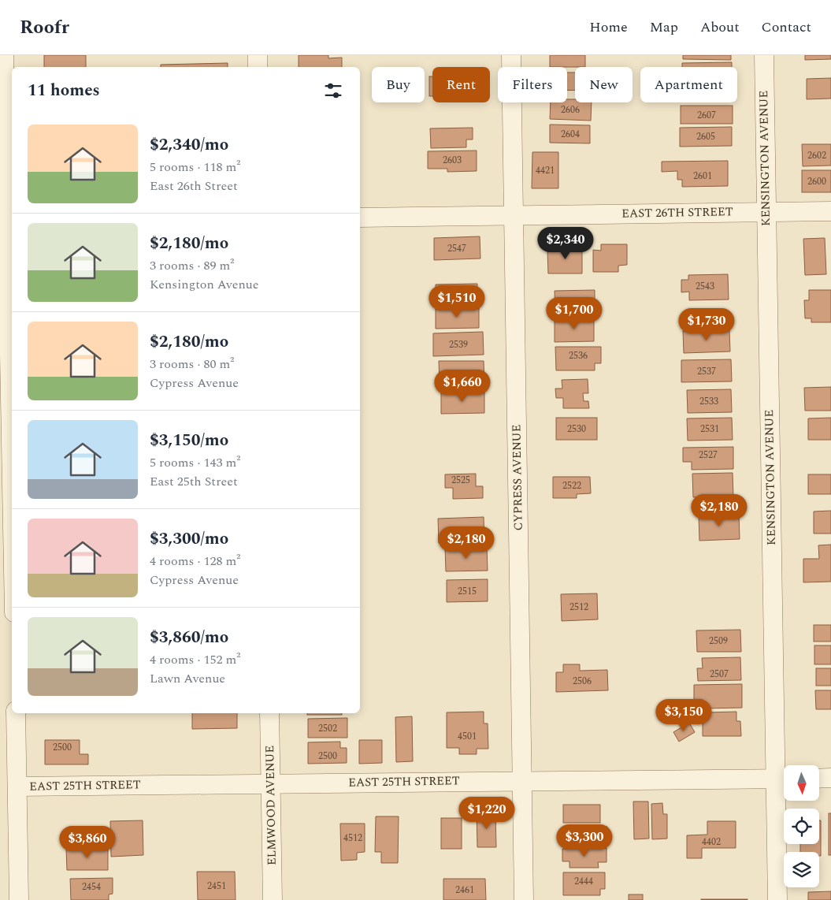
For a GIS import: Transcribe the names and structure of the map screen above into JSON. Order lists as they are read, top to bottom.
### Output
{
  "streets": {
    "street": [
      "KENSINGTON AVENUE",
      "EAST 26TH STREET",
      "CYPRESS AVENUE",
      "EAST 25TH STREET",
      "ELMWOOD AVENUE"
    ]
  },
  "crossings": [
    ["KENSINGTON AVENUE", "EAST 26TH STREET"],
    ["KENSINGTON AVENUE", "EAST 25TH STREET"],
    ["EAST 26TH STREET", "CYPRESS AVENUE"],
    ["CYPRESS AVENUE", "EAST 25TH STREET"],
    ["EAST 25TH STREET", "ELMWOOD AVENUE"]
  ],
  "house_numbers": [
    "2606",
    "2607",
    "2604",
    "2605",
    "2602",
    "2603",
    "4421",
    "2601",
    "2600",
    "2547",
    "2543",
    "2539",
    "2536",
    "2537",
    "2533",
    "2530",
    "2531",
    "2527",
    "2525",
    "2522",
    "2515",
    "2512",
    "2509",
    "2507",
    "2506",
    "2502",
    "4501",
    "2500",
    "2500",
    "4512",
    "4402",
    "2444",
    "2451",
    "2454",
    "2461"
  ],
  "north": "bottom",
  "page": {
    "header": "Roofr",
    "nav": [
      "Home",
      "Map",
      "About",
      "Contact"
    ],
    "chip": [
      "Buy",
      "Rent",
      "Filters",
      "New",
      "Apartment"
    ],
    "heading": "11 homes",
    "list": [
      {
        "name": "$2,340/mo",
        "note": "5 rooms · 118 m² · East 26th Street"
      },
      {
        "name": "$2,180/mo",
        "note": "3 rooms · 89 m² · Kensington Avenue"
      },
      {
        "name": "$2,180/mo",
        "note": "3 rooms · 80 m² · Cypress Avenue"
      },
      {
        "name": "$3,150/mo",
        "note": "5 rooms · 143 m² · East 25th Street"
      },
      {
        "name": "$3,300/mo",
        "note": "4 rooms · 128 m² · Cypress Avenue"
      },
      {
        "name": "$3,860/mo",
        "note": "4 rooms · 152 m² · Lawn Avenue"
      }
    ],
    "price": [
      "$2,340",
      "$1,510",
      "$1,700",
      "$1,730",
      "$1,660",
      "$2,180",
      "$2,180",
      "$3,150",
      "$1,220",
      "$3,300",
      "$3,860"
    ]
  }
}
